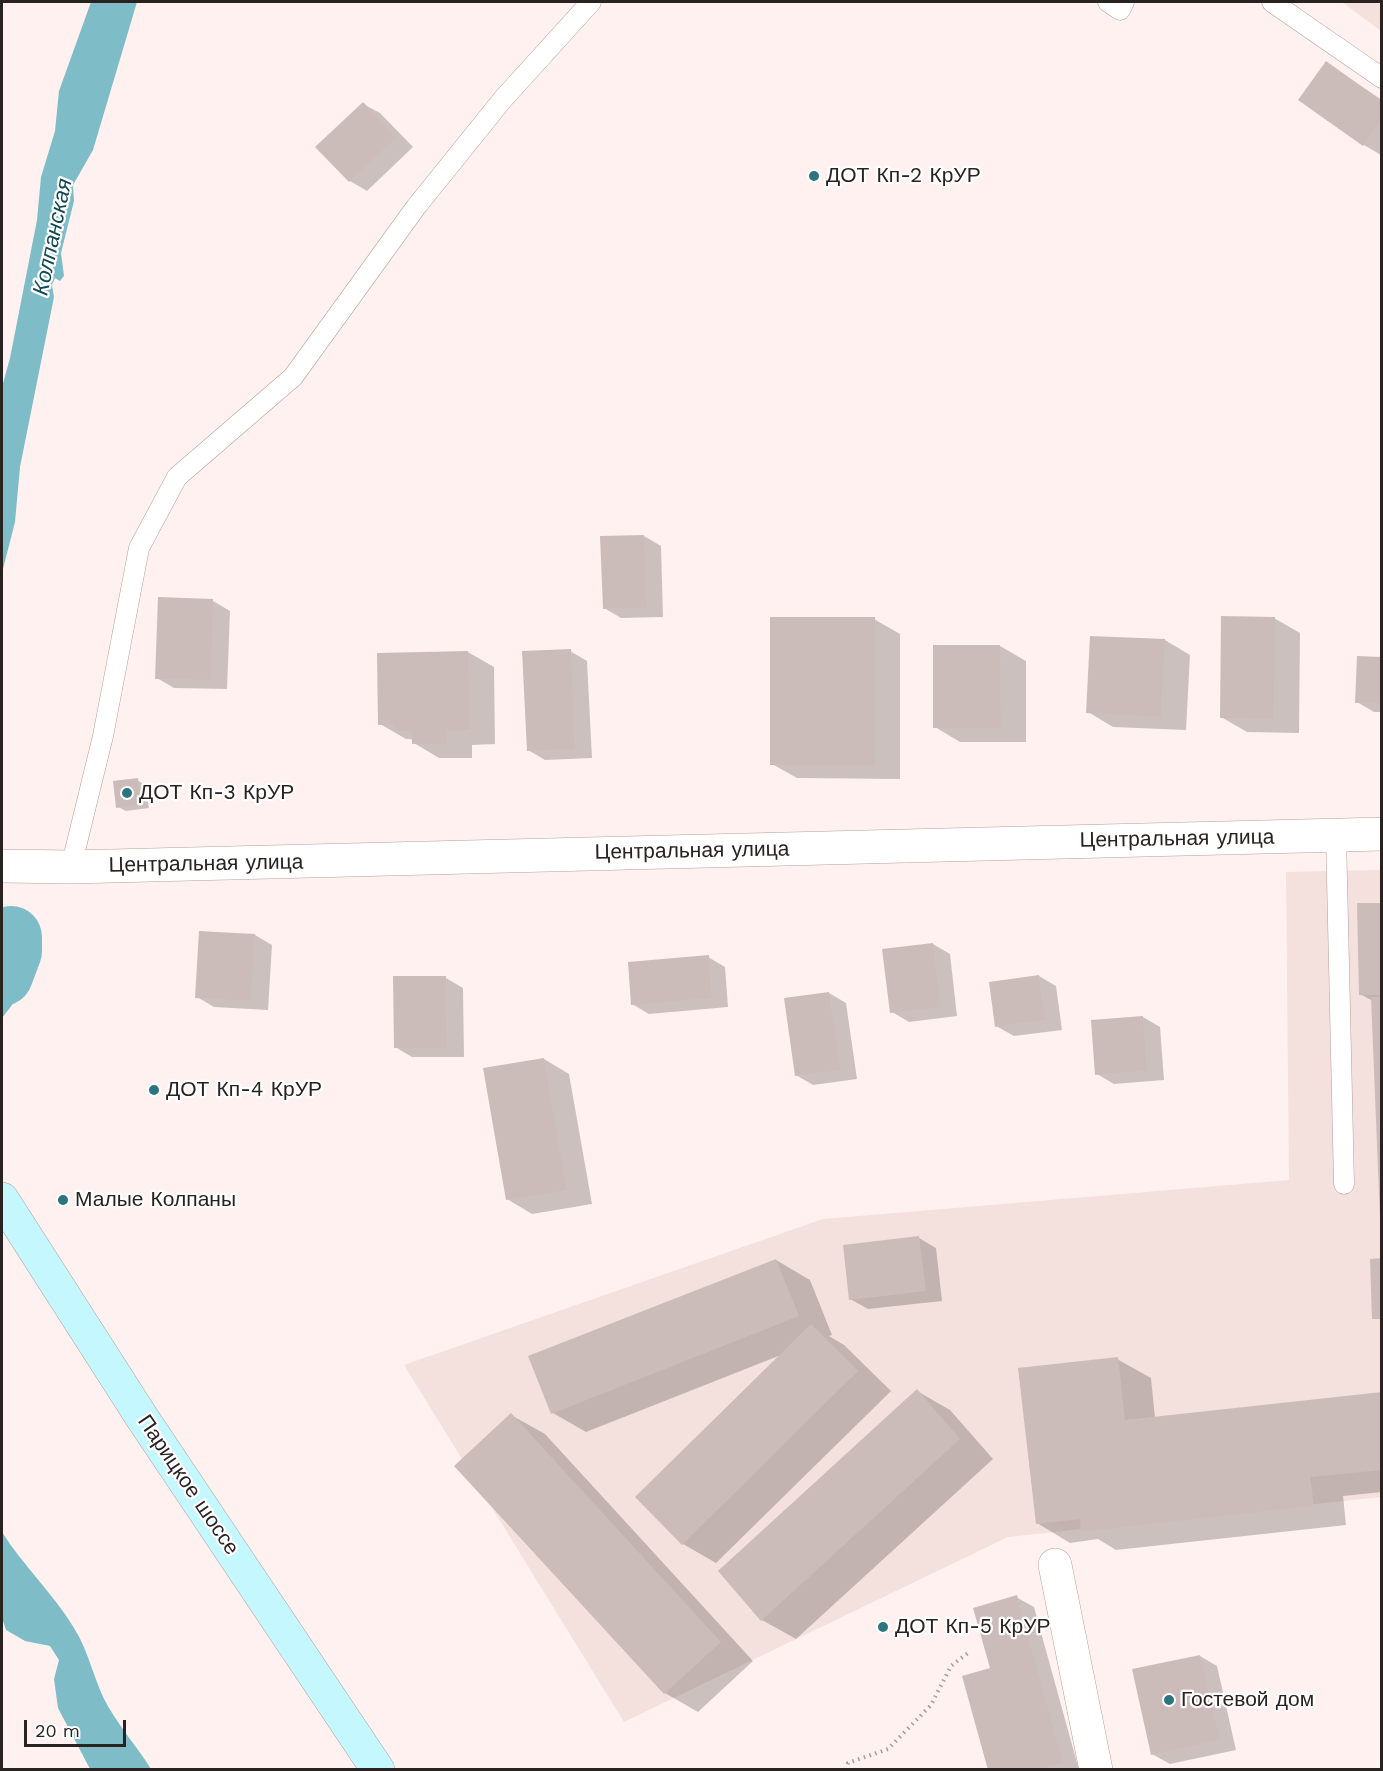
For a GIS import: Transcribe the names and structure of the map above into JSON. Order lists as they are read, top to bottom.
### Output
{
  "streets": {
    "main road": ["Парицкое шоссе"],
    "street": ["Центральная улица"]
  },
  "water": ["Колпанская"],
  "places": [
    "ДОТ Кп-2 КрУР",
    "ДОТ Кп-3 КрУР",
    "ДОТ Кп-4 КрУР",
    "Малые Колпаны",
    "ДОТ Кп-5 КрУР",
    "Гостевой дом"
  ],
  "scale_bar": "20 m"
}
